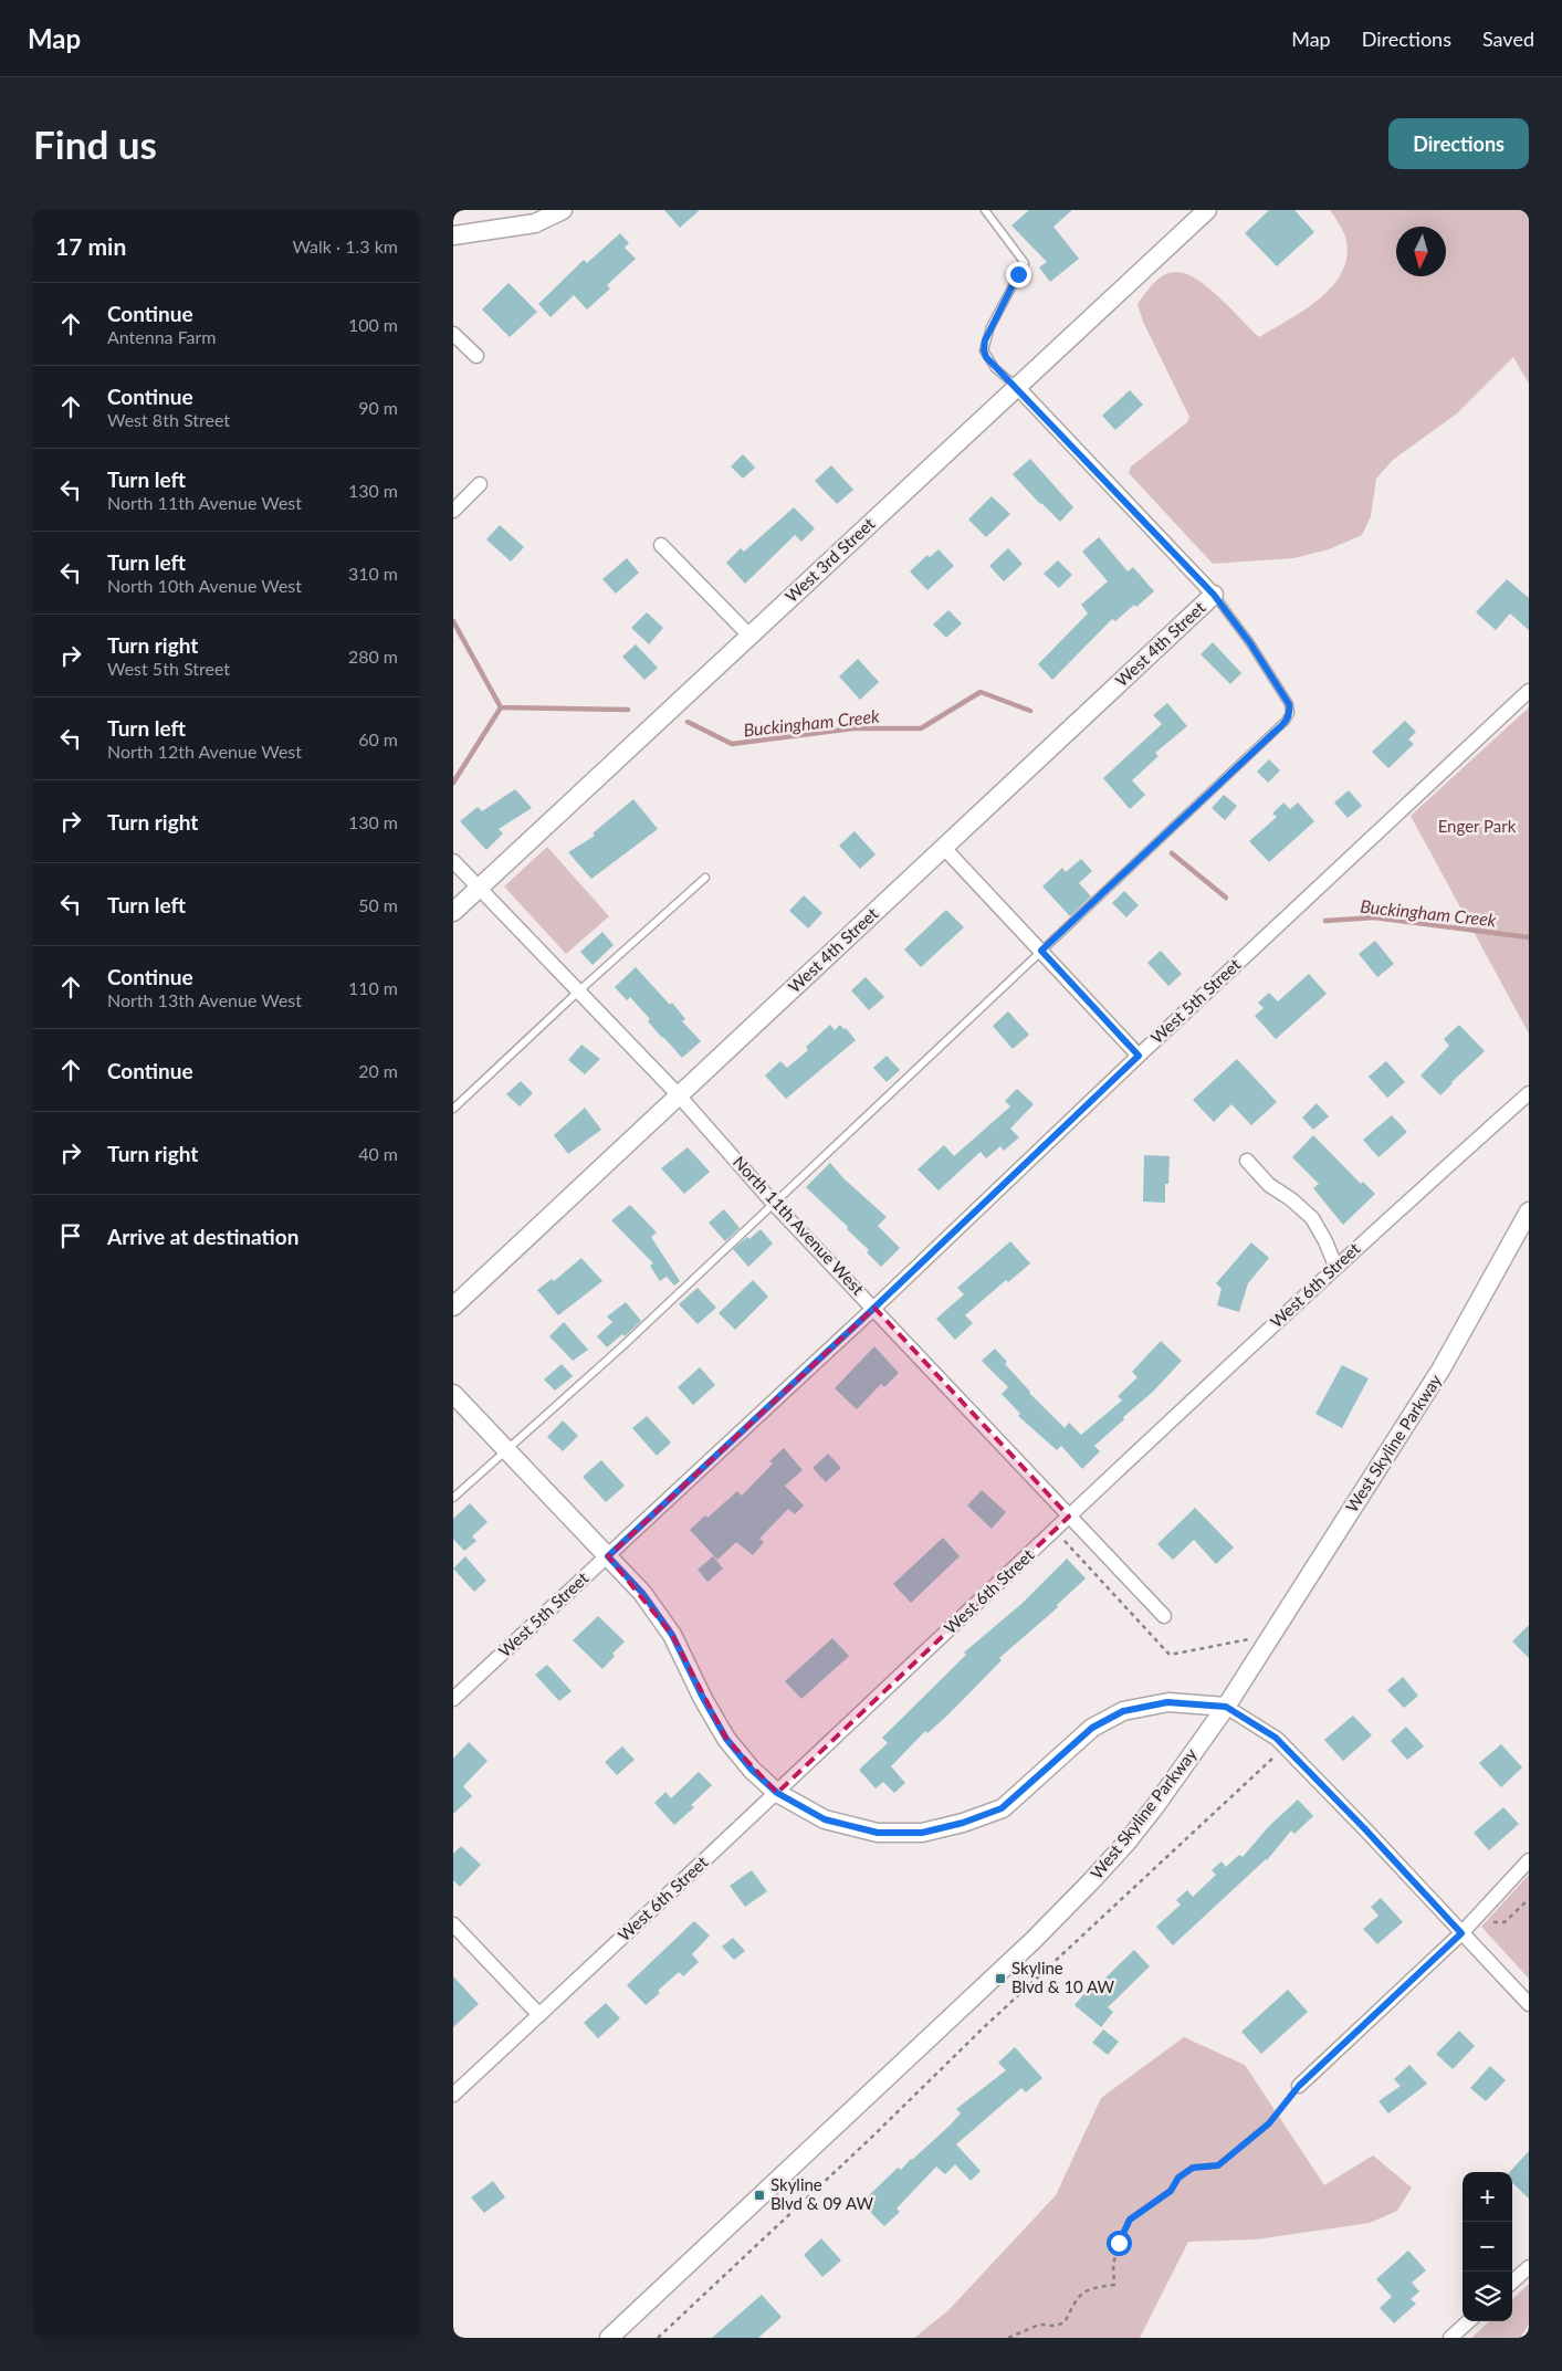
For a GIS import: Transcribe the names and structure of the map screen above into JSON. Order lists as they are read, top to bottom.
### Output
{
  "streets": {
    "street": [
      "West 3rd Street",
      "West 4th Street",
      "West 5th Street",
      "North 11th Avenue West",
      "West 6th Street",
      "West Skyline Parkway"
    ]
  },
  "crossings": [
    ["West 3rd Street", "North 11th Avenue West"],
    ["West 4th Street", "North 11th Avenue West"],
    ["West 5th Street", "North 11th Avenue West"],
    ["North 11th Avenue West", "West 6th Street"]
  ],
  "water": ["Buckingham Creek"],
  "parks": ["Enger Park"],
  "places": {
    "transit": ["Skyline Blvd & 10 AW", "Skyline Blvd & 09 AW"]
  },
  "north": "bottom",
  "page": {
    "header": "Map",
    "nav": ["Map", "Directions", "Saved"],
    "buttons": "Directions",
    "title": "Find us",
    "heading": ["17 min", "Walk · 1.3 km"],
    "list": [
      ["Continue", "Antenna Farm", "100 m"],
      ["Continue", "West 8th Street", "90 m"],
      ["Turn left", "North 11th Avenue West", "130 m"],
      ["Turn left", "North 10th Avenue West", "310 m"],
      ["Turn right", "West 5th Street", "280 m"],
      ["Turn left", "North 12th Avenue West", "60 m"],
      ["Turn right", "130 m"],
      ["Turn left", "50 m"],
      ["Continue", "North 13th Avenue West", "110 m"],
      ["Continue", "20 m"],
      ["Turn right", "40 m"],
      "Arrive at destination"
    ],
    "map_buttons": ["+", "−"]
  }
}
